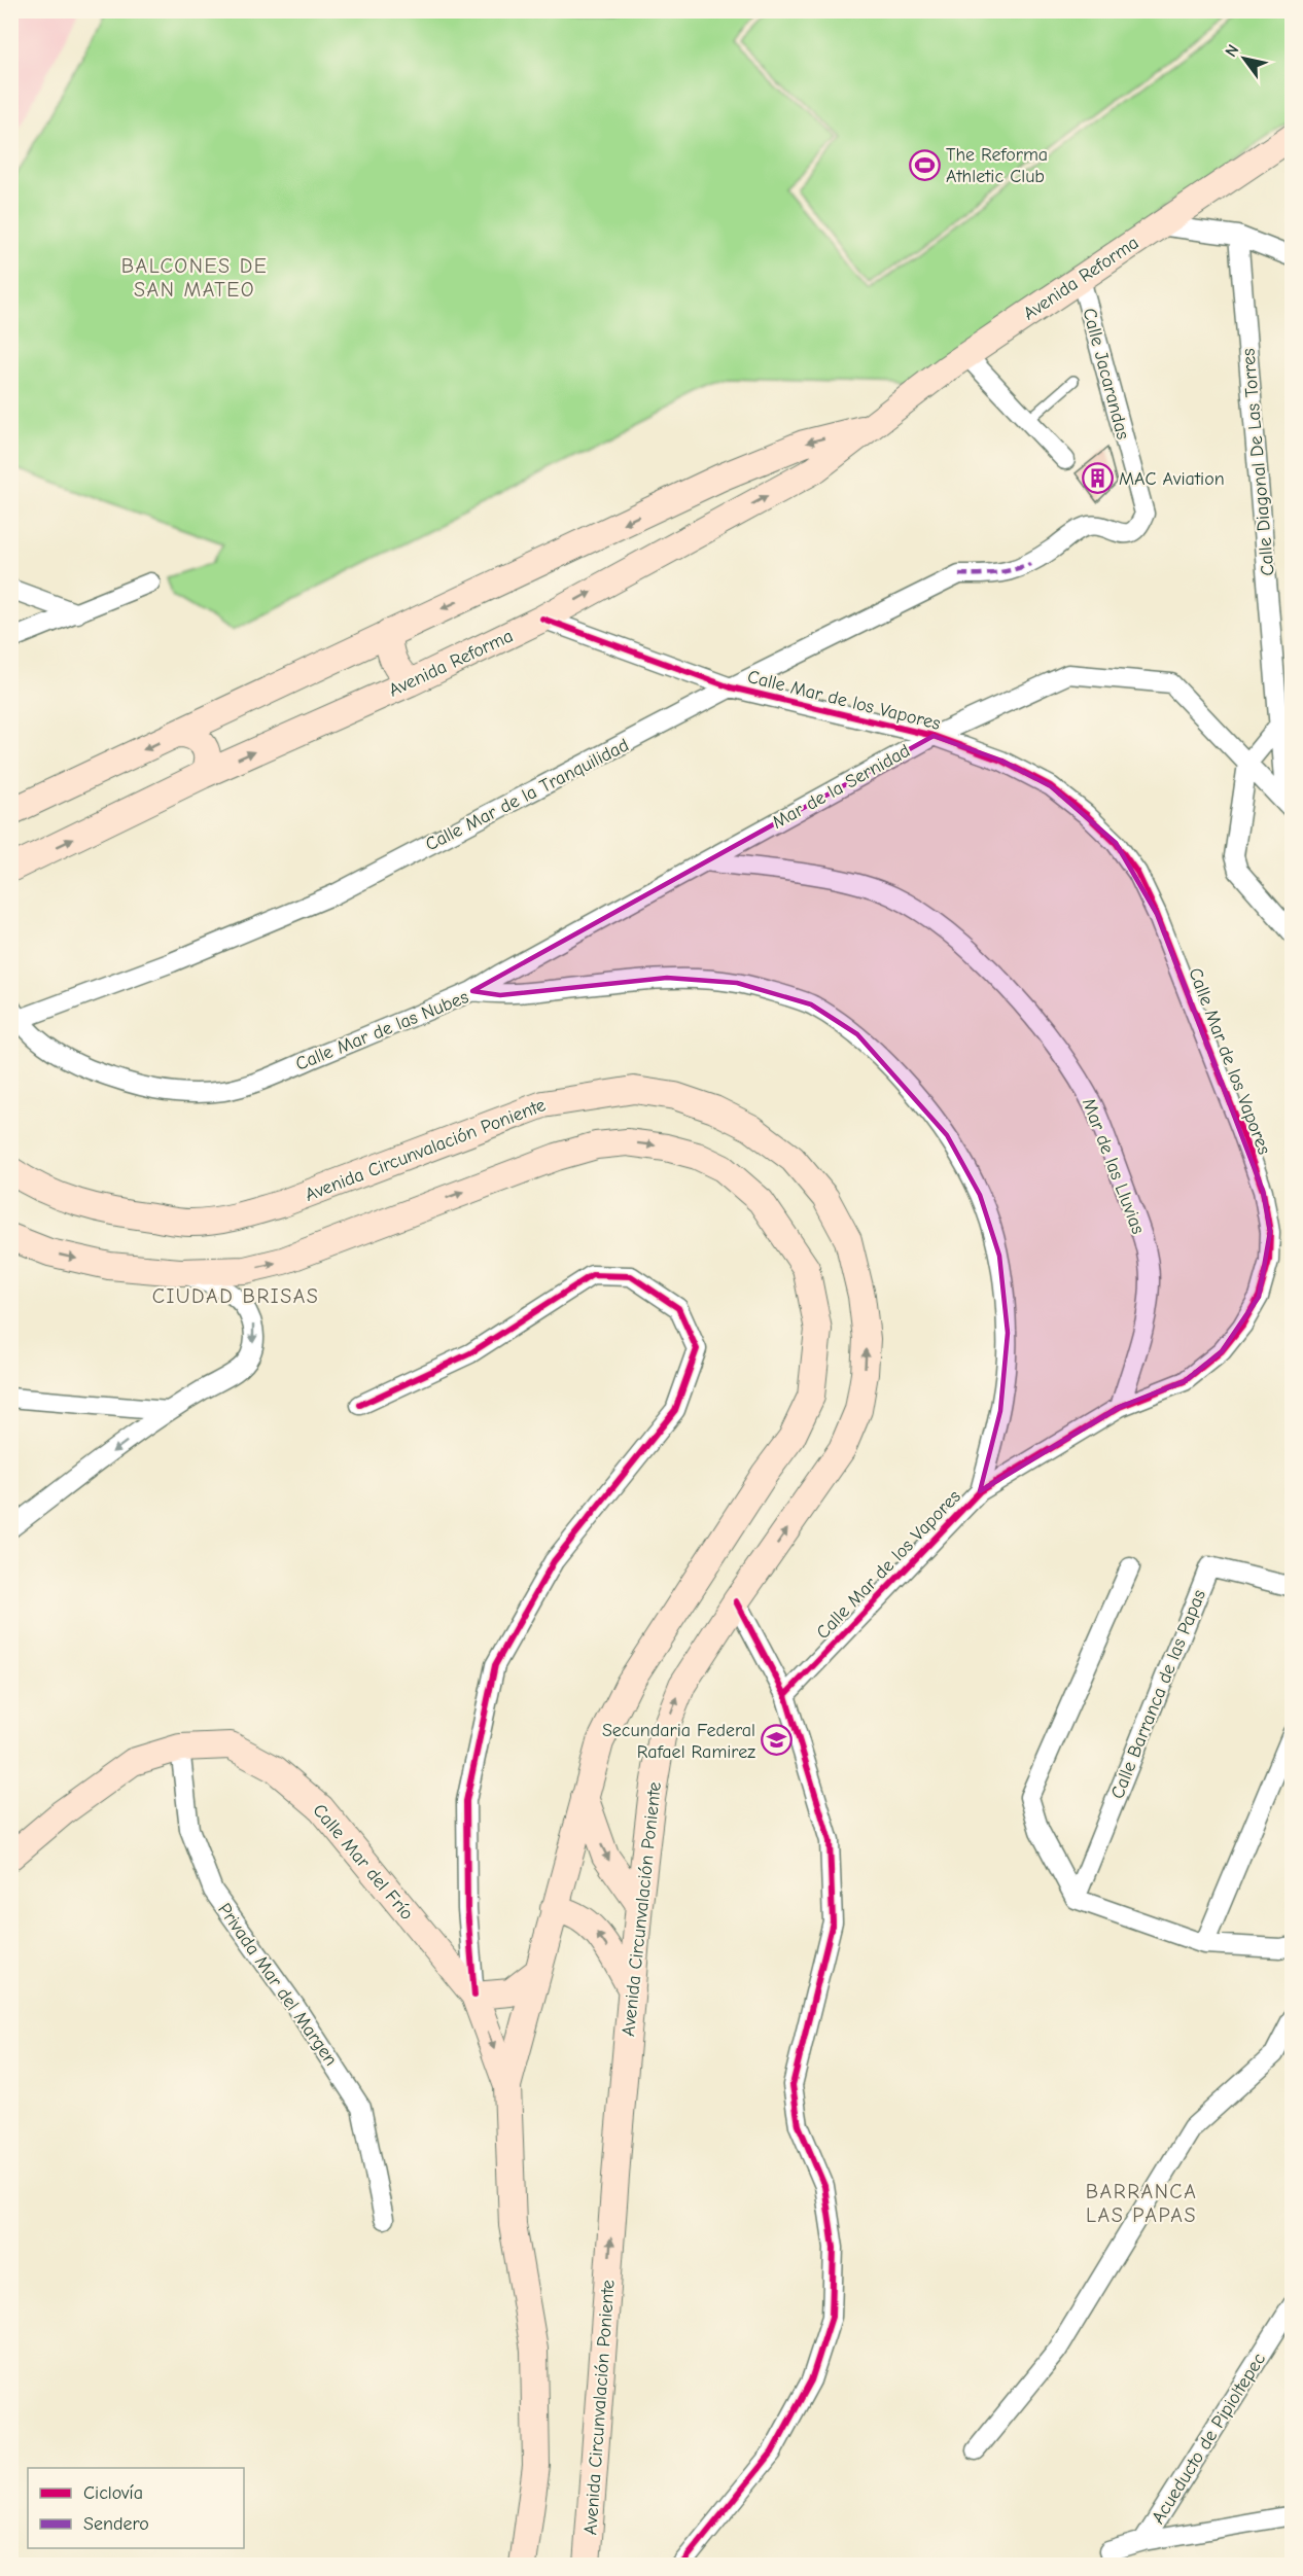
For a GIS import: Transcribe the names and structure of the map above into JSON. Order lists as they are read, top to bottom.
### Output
{
  "streets": {
    "main road": ["Avenida Reforma", "Avenida Circunvalación Poniente", "Calle Mar del Frío"],
    "street": [
      "Calle Jacarandas",
      "Calle Diagonal De Las Torres",
      "Calle Mar de los Vapores",
      "Mar de la Sernidad",
      "Calle Mar de la Tranquilidad",
      "Calle Mar de las Nubes",
      "Mar de las Lluvias",
      "Calle Barranca de las Papas",
      "Privada Mar del Margen",
      "Acueducto de Pipioltepec"
    ]
  },
  "crossings": [
    ["Avenida Reforma", "Calle Jacarandas"],
    ["Avenida Reforma", "Calle Mar de los Vapores"],
    ["Calle Jacarandas", "Calle Mar de la Tranquilidad"],
    ["Calle Diagonal De Las Torres", "Mar de la Sernidad"],
    ["Calle Mar de los Vapores", "Mar de la Sernidad"],
    ["Calle Mar de los Vapores", "Calle Mar de la Tranquilidad"],
    ["Calle Mar de los Vapores", "Calle Mar de las Nubes"],
    ["Calle Mar de los Vapores", "Mar de las Lluvias"],
    ["Mar de la Sernidad", "Calle Mar de las Nubes"],
    ["Mar de la Sernidad", "Mar de las Lluvias"],
    ["Calle Mar de la Tranquilidad", "Calle Mar de las Nubes"],
    ["Calle Mar del Frío", "Privada Mar del Margen"]
  ],
  "districts": ["BALCONES DE SAN MATEO", "CIUDAD BRISAS", "BARRANCA LAS PAPAS"],
  "places": {
    "sports": ["The Reforma Athletic Club"],
    "building": ["MAC Aviation"],
    "school or university": ["Secundaria Federal Rafael Ramirez"]
  },
  "legend": ["Ciclovía", "Sendero"],
  "north": "top left"
}
